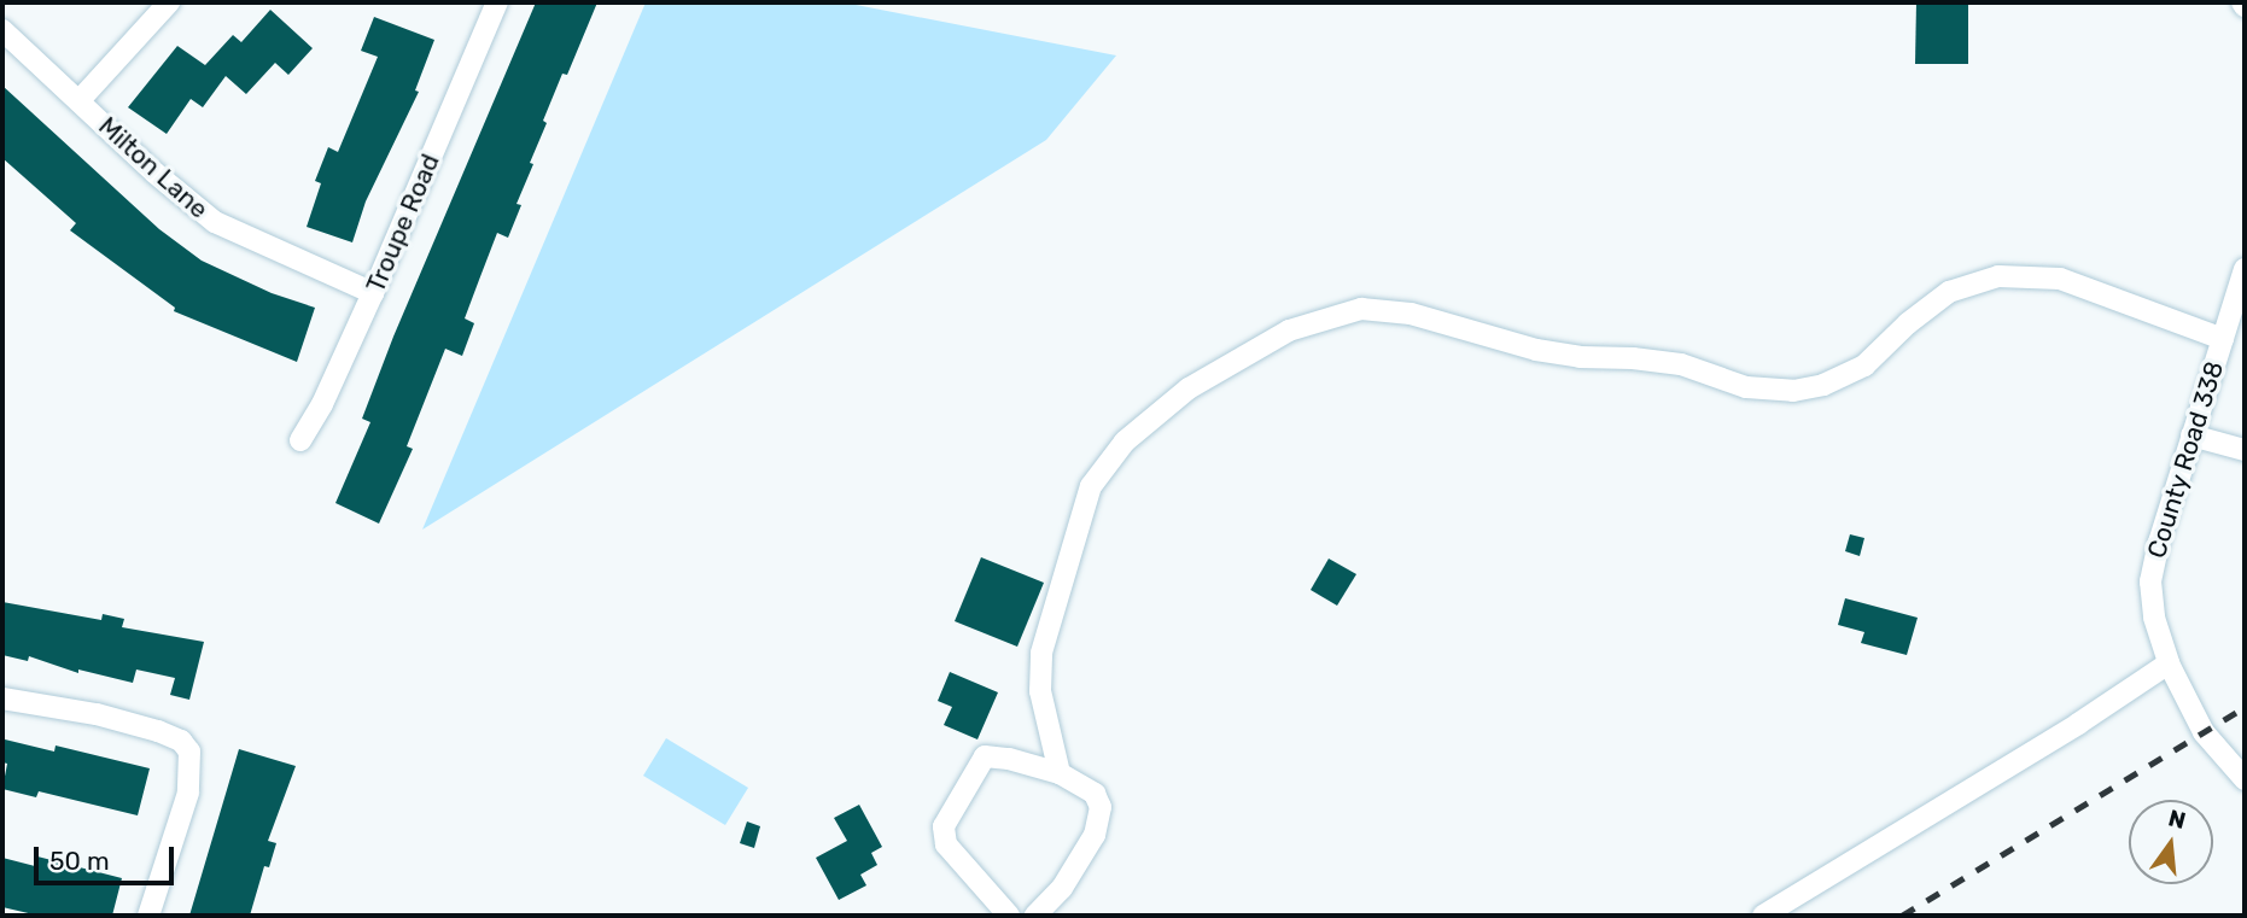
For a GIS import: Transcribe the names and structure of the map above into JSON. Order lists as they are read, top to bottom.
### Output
{
  "streets": {
    "street": ["Milton Lane", "Troupe Road", "County Road 338"]
  },
  "crossings": [
    ["Milton Lane", "Troupe Road"]
  ],
  "scale_bar": "50 m",
  "north": "top"
}
